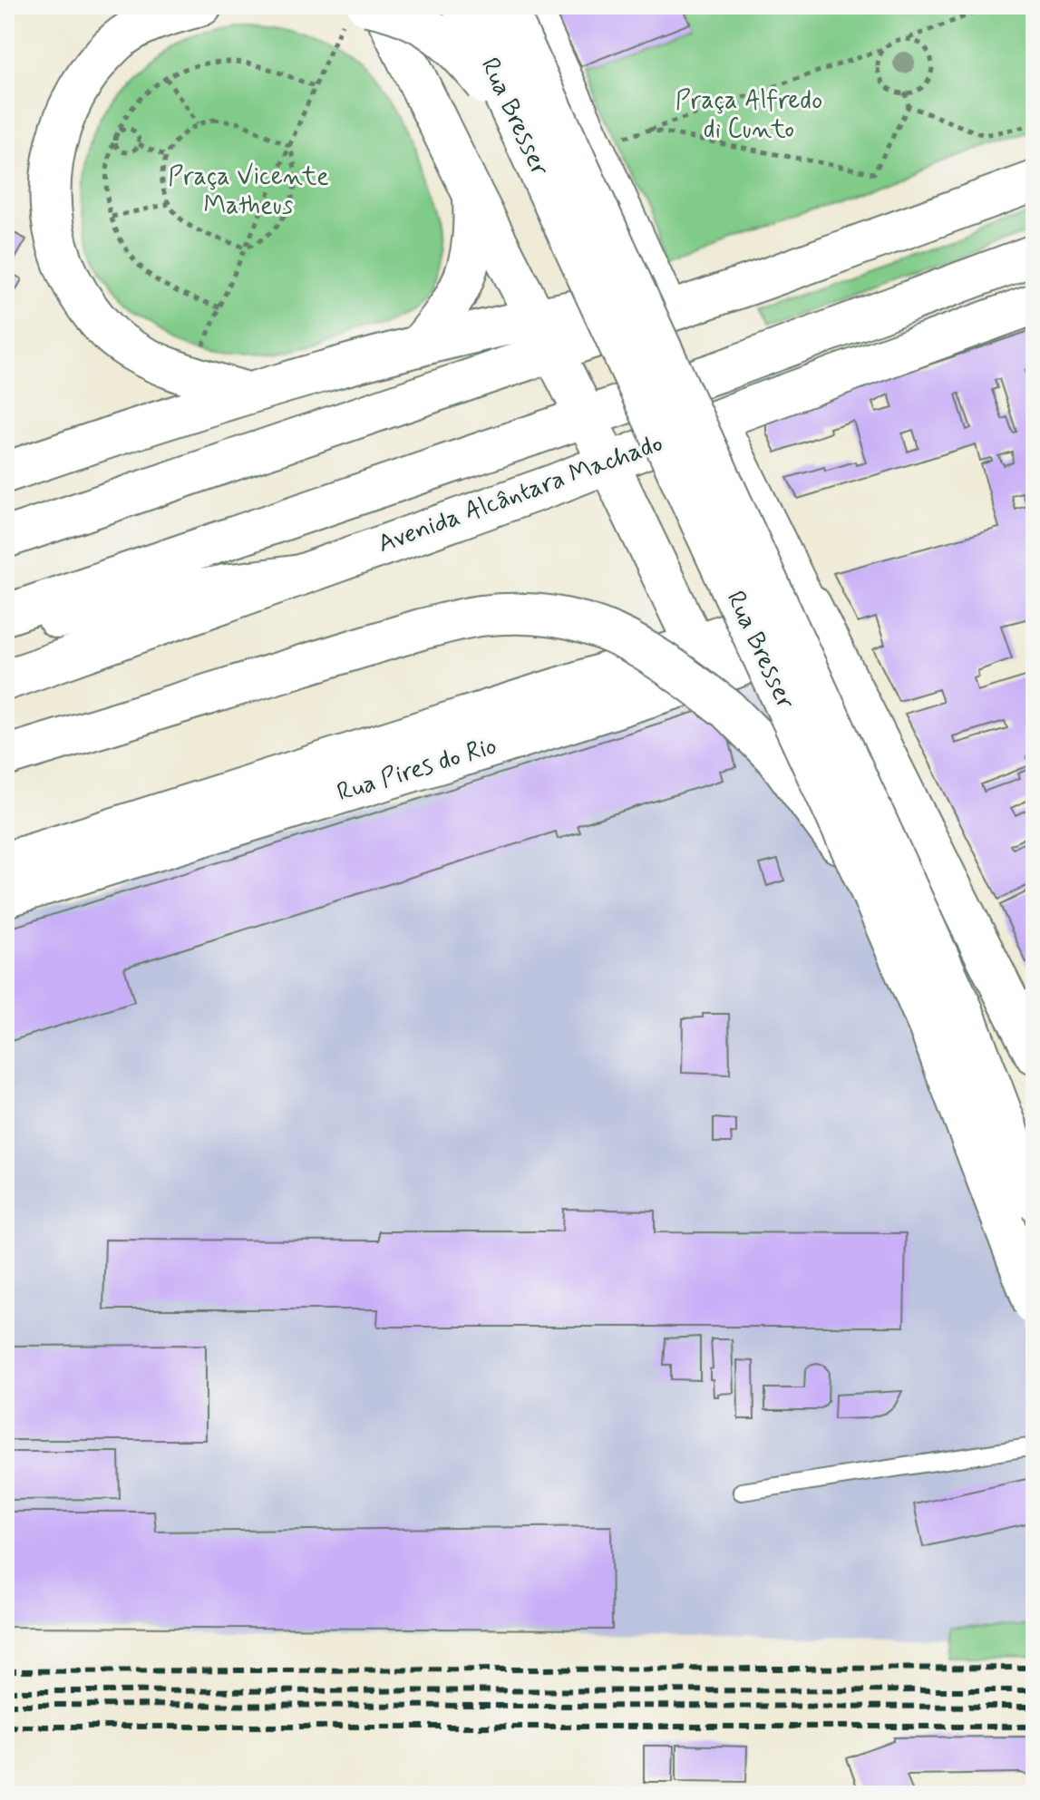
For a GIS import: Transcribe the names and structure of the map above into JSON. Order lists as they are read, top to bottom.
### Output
{
  "streets": {
    "main road": ["Rua Bresser", "Avenida Alcântara Machado", "Rua Pires do Rio"]
  },
  "parks": ["Praça Alfredo di Cunto", "Praça Vicente Matheus"]
}
